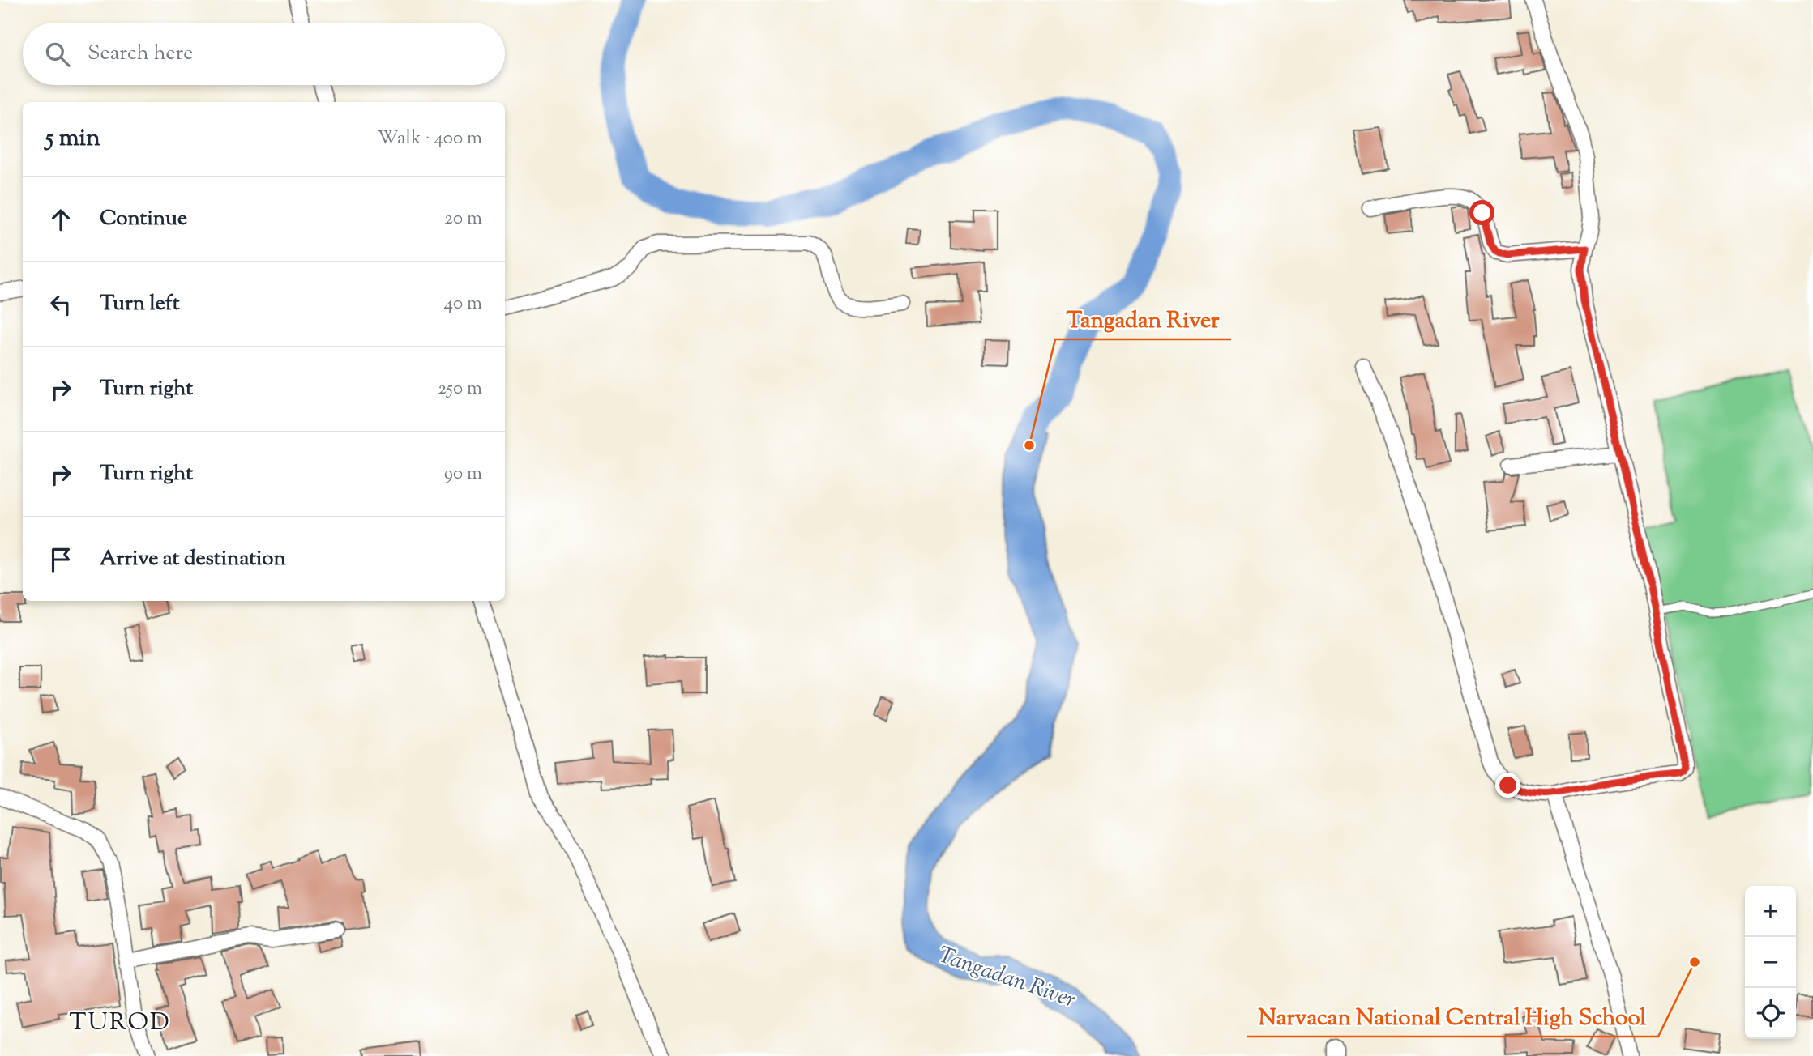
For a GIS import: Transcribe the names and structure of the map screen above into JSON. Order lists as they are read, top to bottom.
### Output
{
  "districts": ["TUROD"],
  "water": ["Tangadan River"],
  "places": ["Tangadan River", "Narvacan National Central High School"],
  "page": {
    "search": "Search here",
    "heading": ["5 min", "Walk · 400 m"],
    "list": [
      ["Continue", "20 m"],
      ["Turn left", "40 m"],
      ["Turn right", "250 m"],
      ["Turn right", "90 m"],
      "Arrive at destination"
    ],
    "map_buttons": ["+", "−"]
  }
}
